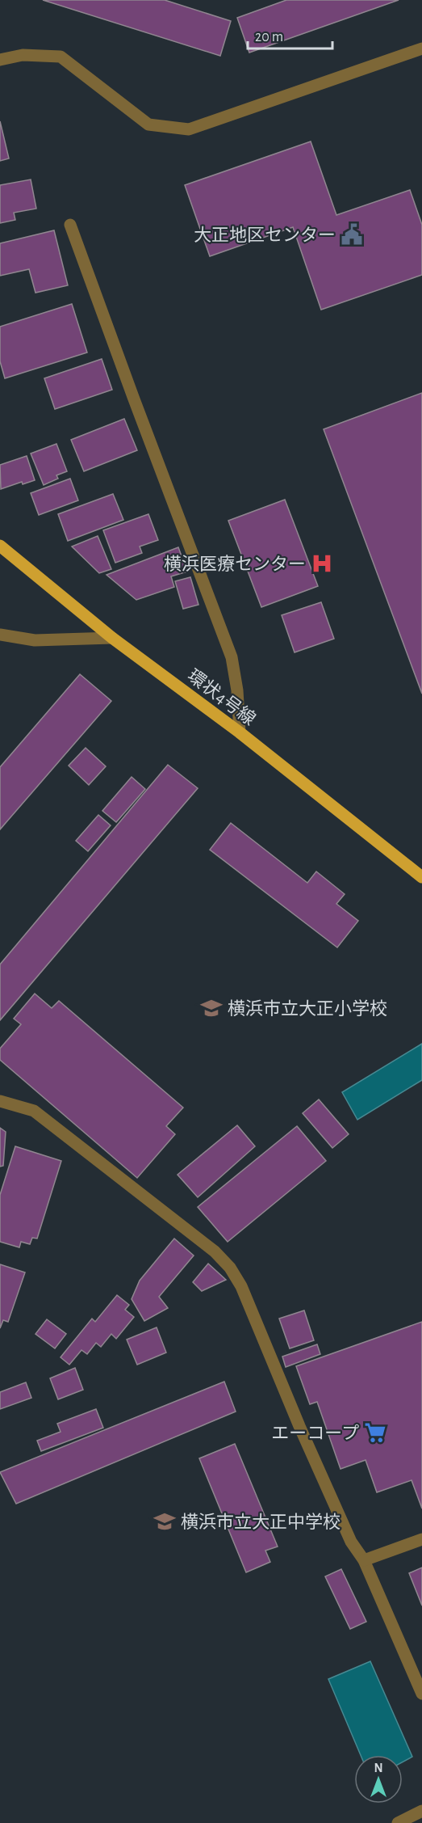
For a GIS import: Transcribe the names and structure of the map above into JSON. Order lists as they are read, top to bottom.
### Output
{
  "streets": {
    "main road": ["環状4号線"]
  },
  "places": {
    "public building": ["大正地区センター"],
    "hospital": ["横浜医療センター"],
    "school or university": ["横浜市立大正小学校", "横浜市立大正中学校"],
    "supermarket": ["エーコープ"]
  },
  "scale_bar": "20 m",
  "north": "top"
}
